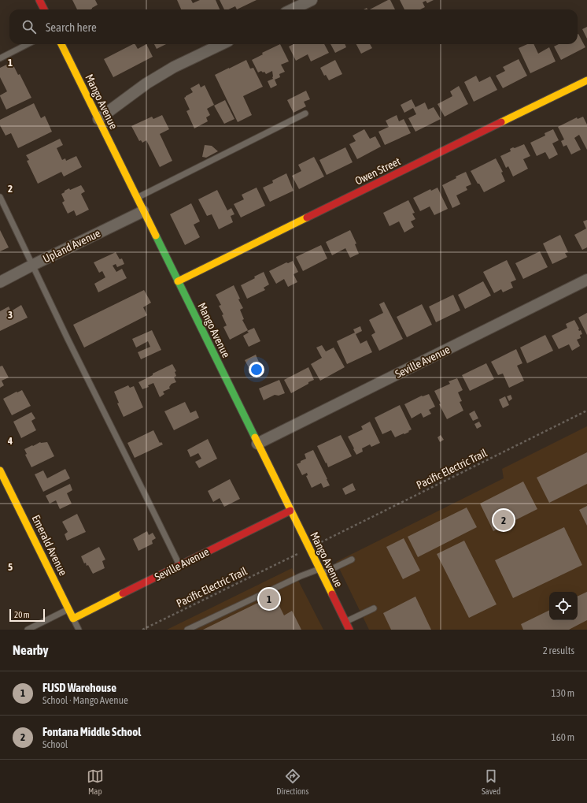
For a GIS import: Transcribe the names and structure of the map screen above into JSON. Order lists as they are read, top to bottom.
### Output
{
  "streets": {
    "street": [
      "Mango Avenue",
      "Owen Street",
      "Upland Avenue",
      "Seville Avenue",
      "Emerald Avenue"
    ],
    "path": ["Pacific Electric Trail"]
  },
  "crossings": [
    ["Mango Avenue", "Owen Street"],
    ["Mango Avenue", "Upland Avenue"],
    ["Mango Avenue", "Seville Avenue"],
    ["Seville Avenue", "Emerald Avenue"]
  ],
  "scale_bar": "20 m",
  "page": {
    "search": "Search here",
    "pins": ["2", "1"],
    "scale": "20 m",
    "heading": ["Nearby", "2 results"],
    "list": [
      {
        "mark": "1",
        "name": "FUSD Warehouse",
        "note": "School · Mango Avenue",
        "value": "130 m"
      },
      {
        "mark": "2",
        "name": "Fontana Middle School",
        "note": "School",
        "value": "160 m"
      }
    ],
    "nav": ["Map", "Directions", "Saved"]
  },
  "grid": {
    "rows": [
      "1",
      "2",
      "3",
      "4",
      "5"
    ]
  }
}
